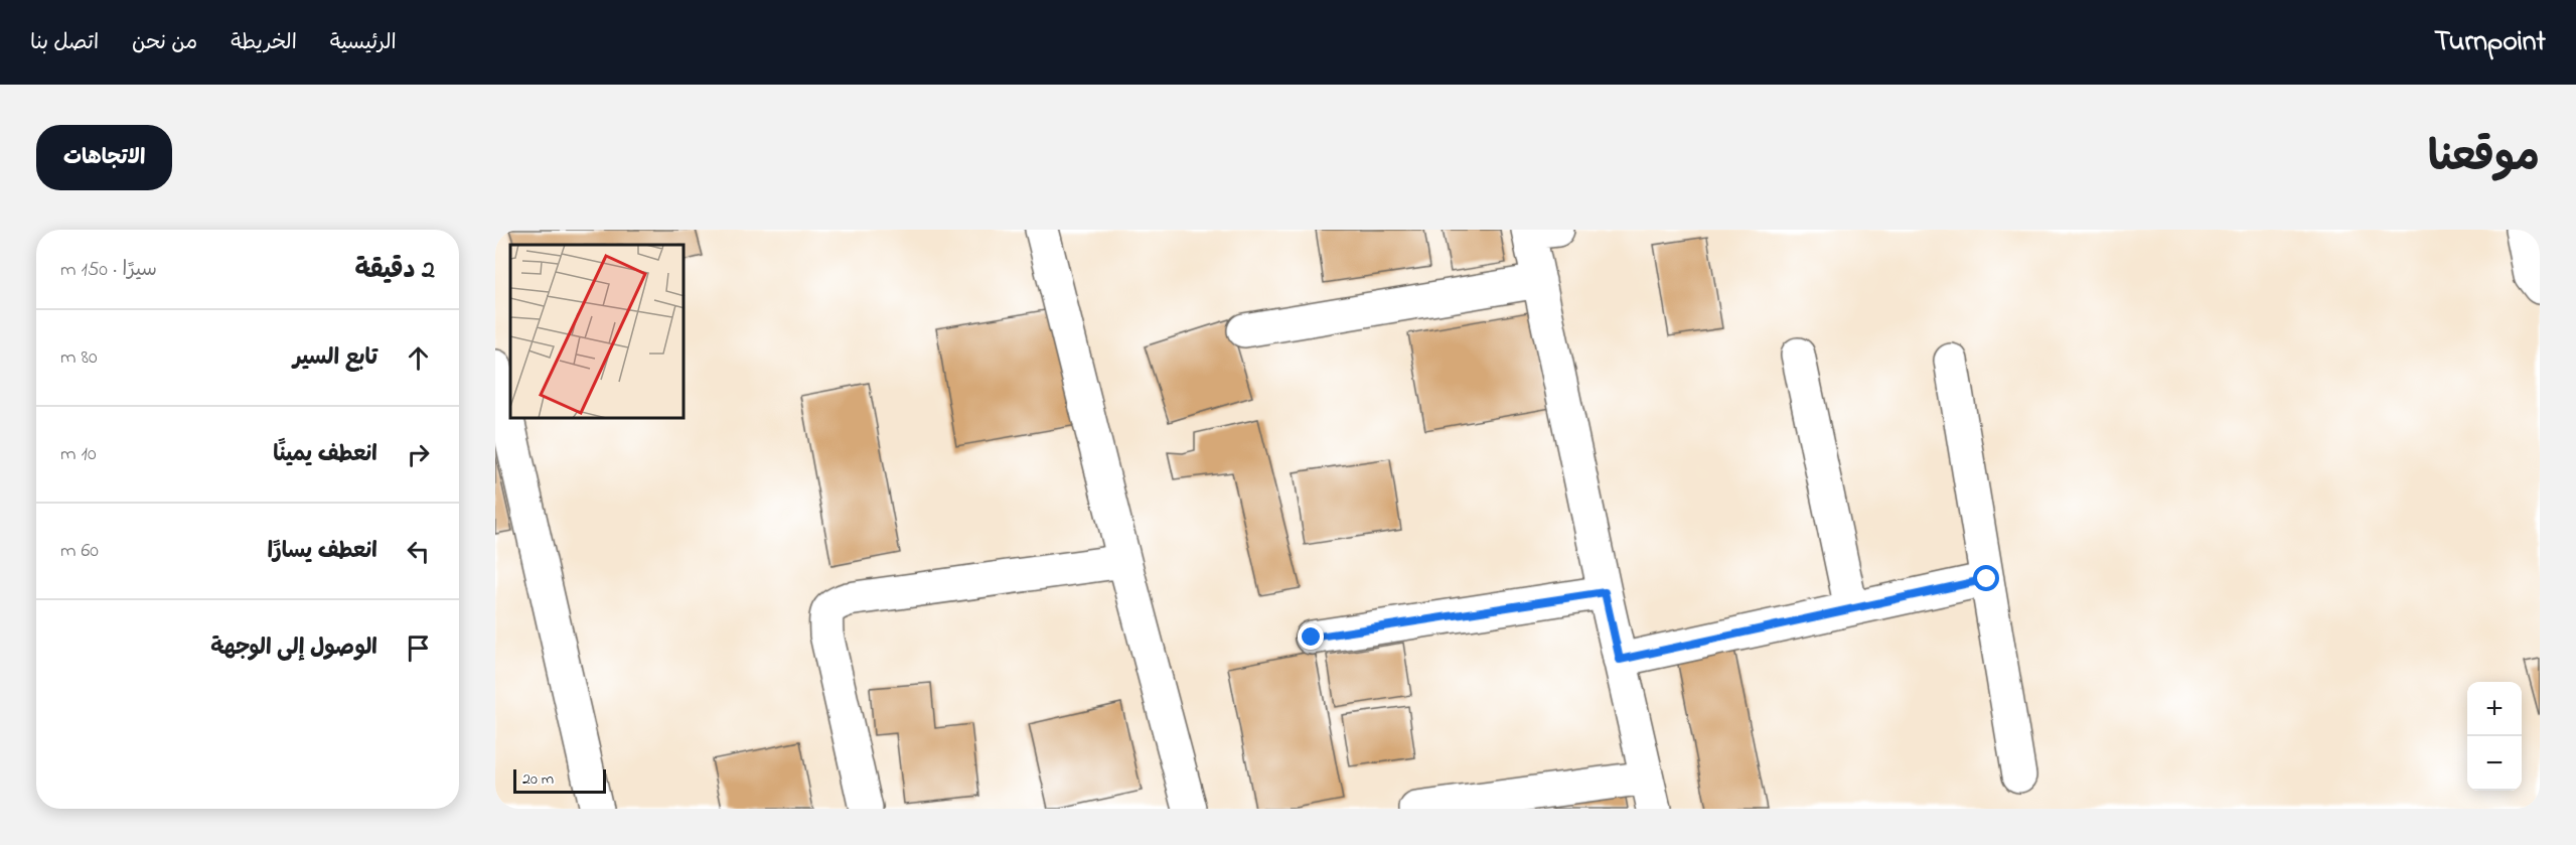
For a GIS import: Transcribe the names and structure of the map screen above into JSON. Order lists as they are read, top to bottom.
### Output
{
  "scale_bar": "20 m",
  "page": {
    "header": "Turnpoint",
    "nav": [
      "الرئيسية",
      "الخريطة",
      "من نحن",
      "اتصل بنا"
    ],
    "title": "موقعنا",
    "buttons": "الاتجاهات",
    "heading": ["2 دقيقة", "سيرًا · 150 m"],
    "list": [
      ["تابع السير", "80 m"],
      ["انعطف يمينًا", "10 m"],
      ["انعطف يسارًا", "60 m"],
      "الوصول إلى الوجهة"
    ],
    "map_buttons": ["+", "−"],
    "scale": "20 m"
  }
}
